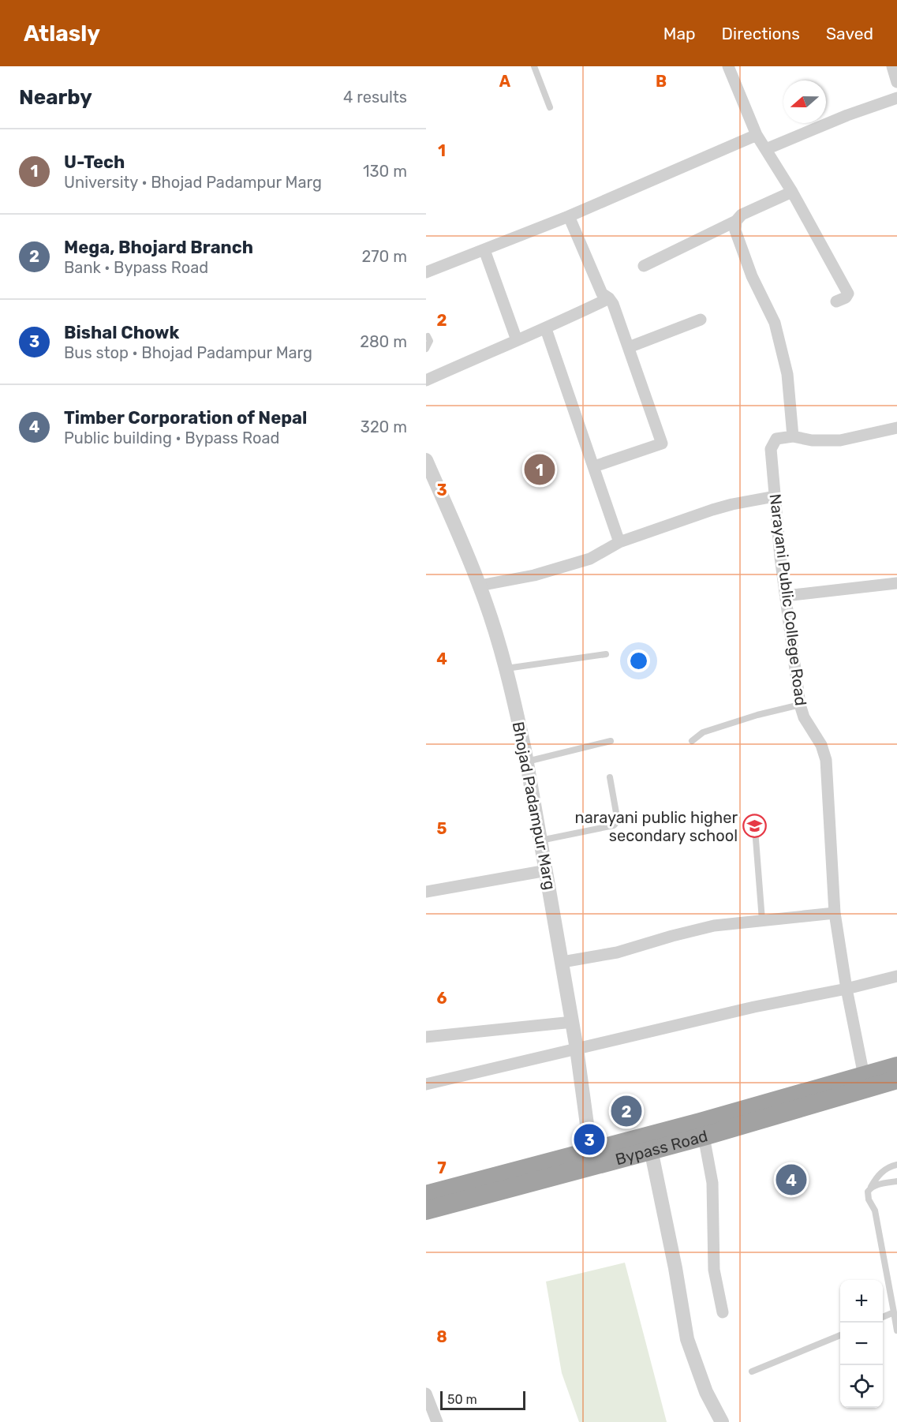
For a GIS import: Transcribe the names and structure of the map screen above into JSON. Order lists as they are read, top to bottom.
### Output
{
  "streets": {
    "highway": ["Bypass Road"],
    "street": ["Narayani Public College Road", "Bhojad Padampur Marg"]
  },
  "crossings": [
    ["Narayani Public College Road", "Bypass Road"],
    ["Bhojad Padampur Marg", "Bypass Road"]
  ],
  "places": {
    "school or university": ["narayani public higher secondary school"]
  },
  "scale_bar": "50 m",
  "north": "left",
  "page": {
    "header": "Atlasly",
    "nav": ["Map", "Directions", "Saved"],
    "heading": ["Nearby", "4 results"],
    "list": [
      {
        "mark": "1",
        "name": "U-Tech",
        "note": "University · Bhojad Padampur Marg",
        "value": "130 m"
      },
      {
        "mark": "2",
        "name": "Mega, Bhojard Branch",
        "note": "Bank · Bypass Road",
        "value": "270 m"
      },
      {
        "mark": "3",
        "name": "Bishal Chowk",
        "note": "Bus stop · Bhojad Padampur Marg",
        "value": "280 m"
      },
      {
        "mark": "4",
        "name": "Timber Corporation of Nepal",
        "note": "Public building · Bypass Road",
        "value": "320 m"
      }
    ],
    "pins": [
      "1",
      "2",
      "3",
      "4"
    ],
    "map_buttons": ["+", "−"],
    "scale": "50 m"
  },
  "grid": {
    "columns": ["A", "B"],
    "rows": [
      "1",
      "2",
      "3",
      "4",
      "5",
      "6",
      "7",
      "8"
    ]
  }
}
